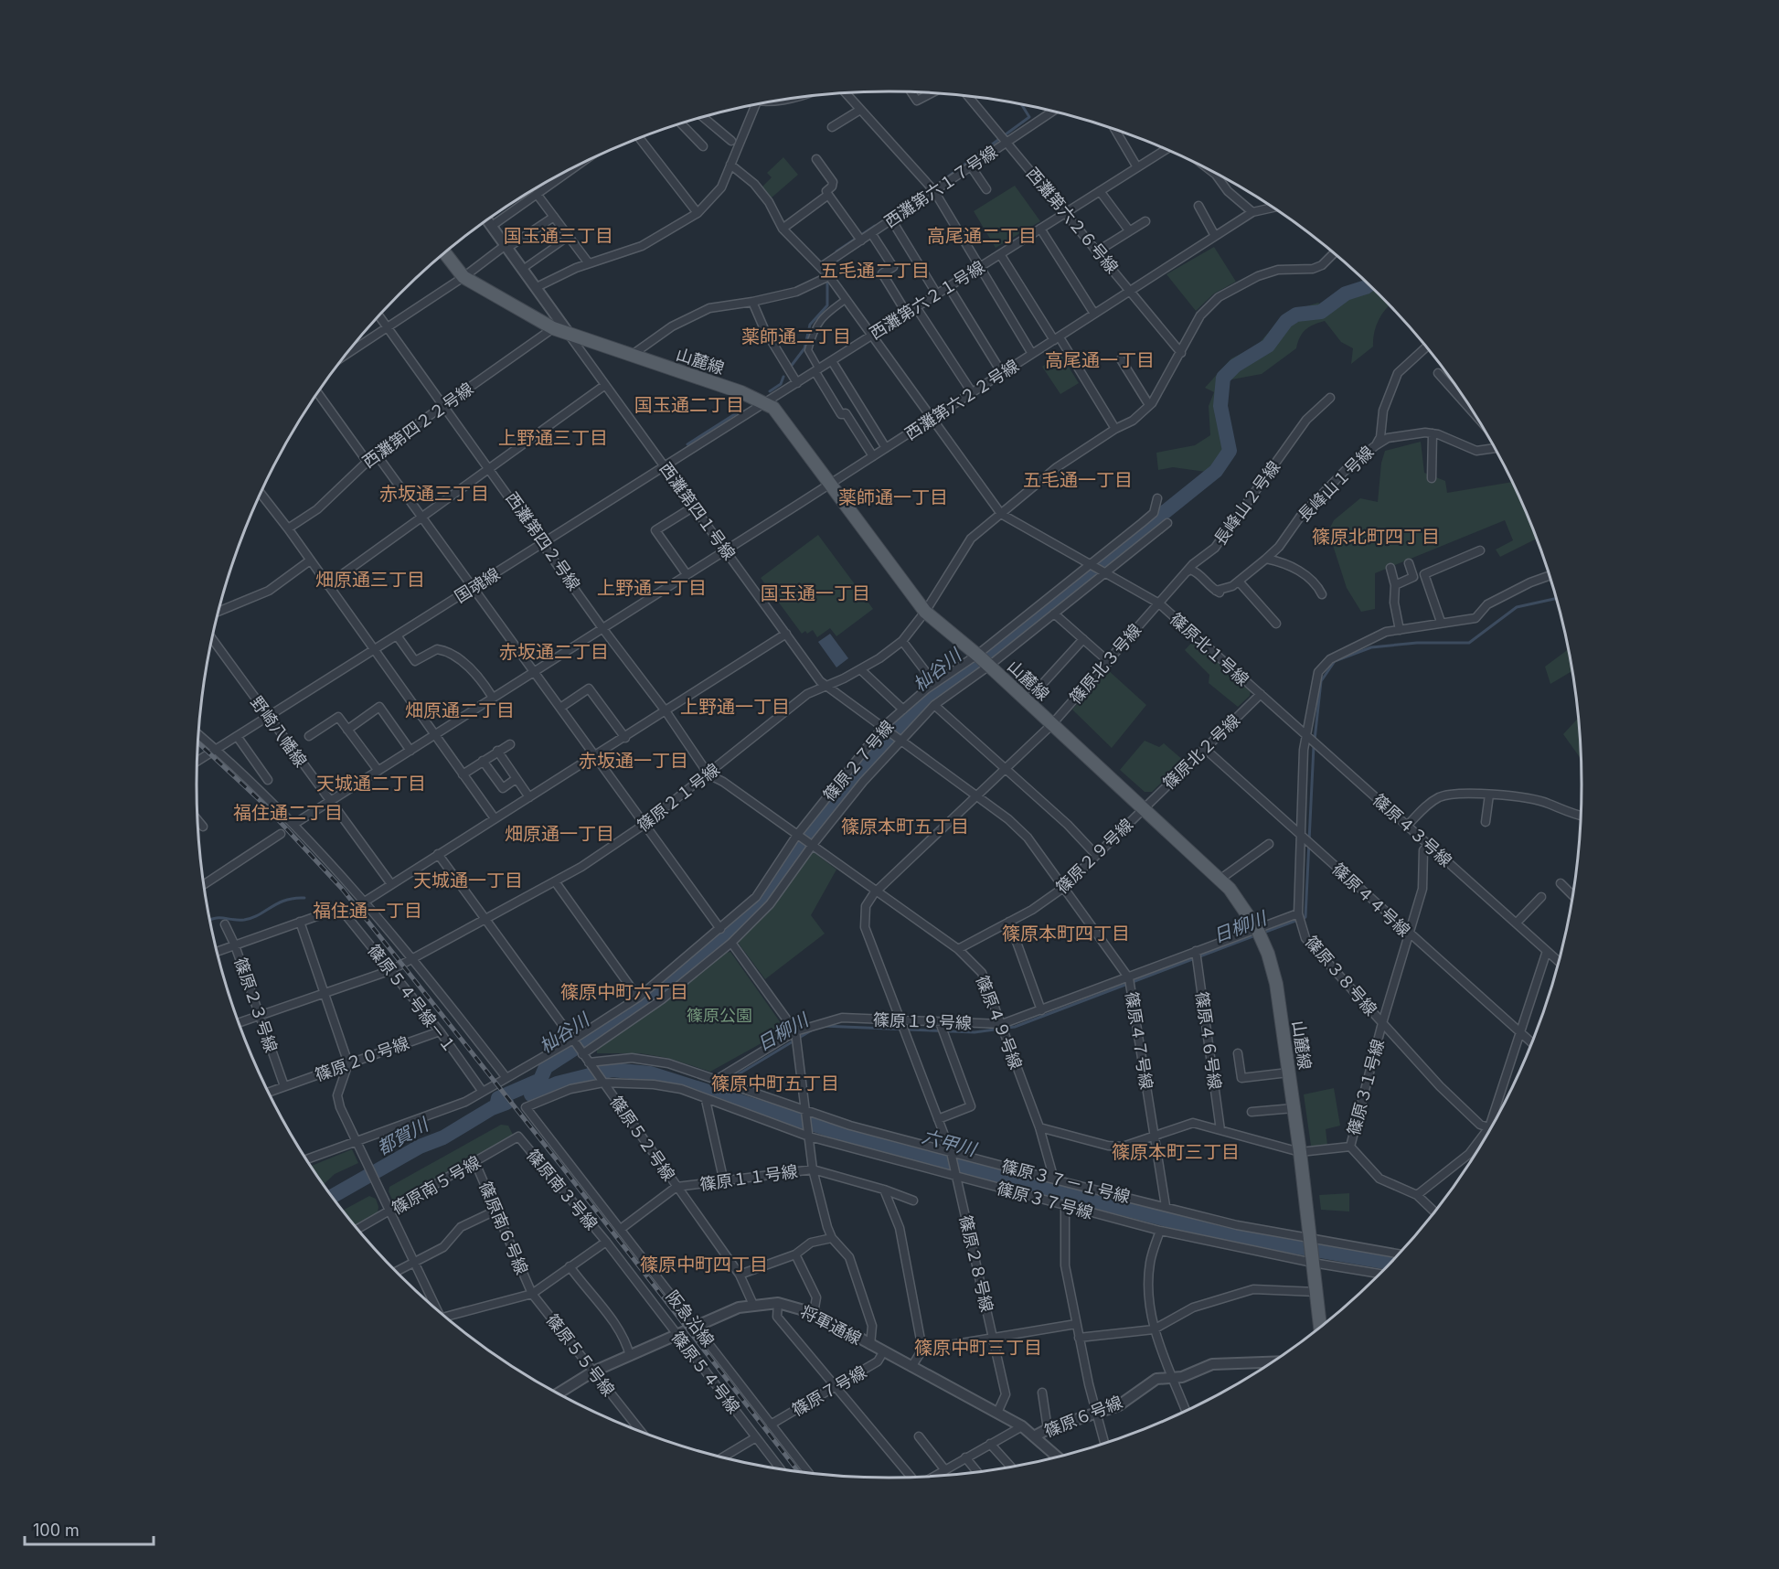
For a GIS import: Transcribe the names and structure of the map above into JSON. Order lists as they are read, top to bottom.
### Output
{
  "streets": {
    "main road": ["山麓線"],
    "street": [
      "西灘第六１７号線",
      "西灘第六２６号線",
      "西灘第六２１号線",
      "西灘第六２２号線",
      "西灘第四２２号線",
      "長峰山１号線",
      "長峰山２号線",
      "西灘第四１号線",
      "西灘第四２号線",
      "国魂線",
      "篠原北１号線",
      "篠原北３号線",
      "野崎八幡線",
      "篠原北２号線",
      "篠原２７号線",
      "篠原２１号線",
      "篠原４３号線",
      "篠原２９号線",
      "篠原４４号線",
      "篠原３８号線",
      "篠原５４号線－１",
      "篠原２３号線",
      "篠原１９号線",
      "篠原４９号線",
      "篠原４７号線",
      "篠原４６号線",
      "篠原２０号線",
      "篠原３１号線",
      "篠原５２号線",
      "篠原１１号線",
      "篠原３７－１号線",
      "篠原南５号線",
      "篠原南３号線",
      "篠原３７号線",
      "篠原南６号線",
      "篠原２８号線",
      "阪急沿線",
      "将軍通線",
      "篠原５５号線",
      "篠原５４号線",
      "篠原７号線",
      "篠原６号線"
    ]
  },
  "crossings": [
    ["西灘第六１７号線", "西灘第六２６号線"],
    ["西灘第六２６号線", "西灘第六２１号線"],
    ["西灘第六２６号線", "西灘第六２２号線"],
    ["西灘第六２６号線", "篠原２１号線"],
    ["西灘第六２１号線", "山麓線"],
    ["西灘第六２１号線", "国魂線"],
    ["山麓線", "西灘第六２２号線"],
    ["山麓線", "西灘第四２２号線"],
    ["山麓線", "西灘第四１号線"],
    ["山麓線", "国魂線"],
    ["山麓線", "篠原北３号線"],
    ["山麓線", "篠原北２号線"],
    ["山麓線", "篠原２７号線"],
    ["山麓線", "篠原２１号線"],
    ["山麓線", "篠原２９号線"],
    ["山麓線", "篠原１９号線"],
    ["山麓線", "篠原３１号線"],
    ["山麓線", "篠原３７－１号線"],
    ["山麓線", "篠原３７号線"],
    ["西灘第六２２号線", "西灘第四１号線"],
    ["西灘第六２２号線", "西灘第四２号線"],
    ["西灘第六２２号線", "野崎八幡線"],
    ["西灘第四２２号線", "西灘第四２号線"],
    ["長峰山１号線", "長峰山２号線"],
    ["長峰山２号線", "篠原北１号線"],
    ["長峰山２号線", "篠原北３号線"],
    ["西灘第四１号線", "国魂線"],
    ["西灘第四１号線", "篠原２１号線"],
    ["西灘第四２号線", "国魂線"],
    ["西灘第四２号線", "篠原２１号線"],
    ["国魂線", "野崎八幡線"],
    ["篠原北１号線", "篠原北３号線"],
    ["篠原北１号線", "篠原北２号線"],
    ["篠原北１号線", "篠原２７号線"],
    ["篠原北１号線", "篠原２１号線"],
    ["篠原北１号線", "篠原４３号線"],
    ["篠原北２号線", "篠原４３号線"],
    ["篠原北２号線", "篠原２９号線"],
    ["篠原北２号線", "篠原４４号線"],
    ["篠原２７号線", "篠原４９号線"],
    ["篠原２７号線", "篠原４７号線"],
    ["篠原２１号線", "篠原５４号線－１"],
    ["篠原２１号線", "篠原２３号線"],
    ["篠原４３号線", "篠原３８号線"],
    ["篠原４３号線", "篠原３１号線"],
    ["篠原２９号線", "篠原４９号線"],
    ["篠原２９号線", "篠原４７号線"],
    ["篠原４４号線", "篠原３８号線"],
    ["篠原４４号線", "篠原３１号線"],
    ["篠原３８号線", "篠原１９号線"],
    ["篠原３８号線", "篠原３１号線"],
    ["篠原５４号線－１", "篠原２０号線"],
    ["篠原２３号線", "篠原２０号線"],
    ["篠原１９号線", "篠原４９号線"],
    ["篠原１９号線", "篠原４７号線"],
    ["篠原１９号線", "篠原４６号線"],
    ["篠原１９号線", "篠原３７－１号線"],
    ["篠原４９号線", "篠原３１号線"],
    ["篠原４９号線", "篠原３７－１号線"],
    ["篠原４７号線", "篠原３１号線"],
    ["篠原４７号線", "篠原３７－１号線"],
    ["篠原４６号線", "篠原３１号線"],
    ["篠原５２号線", "篠原１１号線"],
    ["篠原５２号線", "阪急沿線"],
    ["篠原５２号線", "将軍通線"],
    ["篠原３７－１号線", "篠原２８号線"],
    ["篠原南５号線", "篠原南３号線"],
    ["篠原南５号線", "篠原南６号線"],
    ["篠原南３号線", "篠原５４号線"],
    ["篠原３７号線", "篠原２８号線"],
    ["篠原南６号線", "篠原５５号線"],
    ["篠原２８号線", "将軍通線"],
    ["阪急沿線", "将軍通線"],
    ["阪急沿線", "篠原７号線"],
    ["将軍通線", "篠原５５号線"],
    ["将軍通線", "篠原５４号線"],
    ["将軍通線", "篠原７号線"],
    ["将軍通線", "篠原６号線"]
  ],
  "districts": [
    "国玉通三丁目",
    "高尾通二丁目",
    "五毛通二丁目",
    "薬師通二丁目",
    "高尾通一丁目",
    "国玉通二丁目",
    "上野通三丁目",
    "五毛通一丁目",
    "赤坂通三丁目",
    "薬師通一丁目",
    "篠原北町四丁目",
    "畑原通三丁目",
    "上野通二丁目",
    "国玉通一丁目",
    "赤坂通二丁目",
    "上野通一丁目",
    "畑原通二丁目",
    "赤坂通一丁目",
    "天城通二丁目",
    "福住通二丁目",
    "篠原本町五丁目",
    "畑原通一丁目",
    "天城通一丁目",
    "福住通一丁目",
    "篠原本町四丁目",
    "篠原中町六丁目",
    "篠原中町五丁目",
    "篠原本町三丁目",
    "篠原中町四丁目",
    "篠原中町三丁目"
  ],
  "water": [
    "杣谷川",
    "日柳川",
    "都賀川",
    "六甲川"
  ],
  "parks": ["篠原公園"],
  "scale_bar": "100 m"
}
